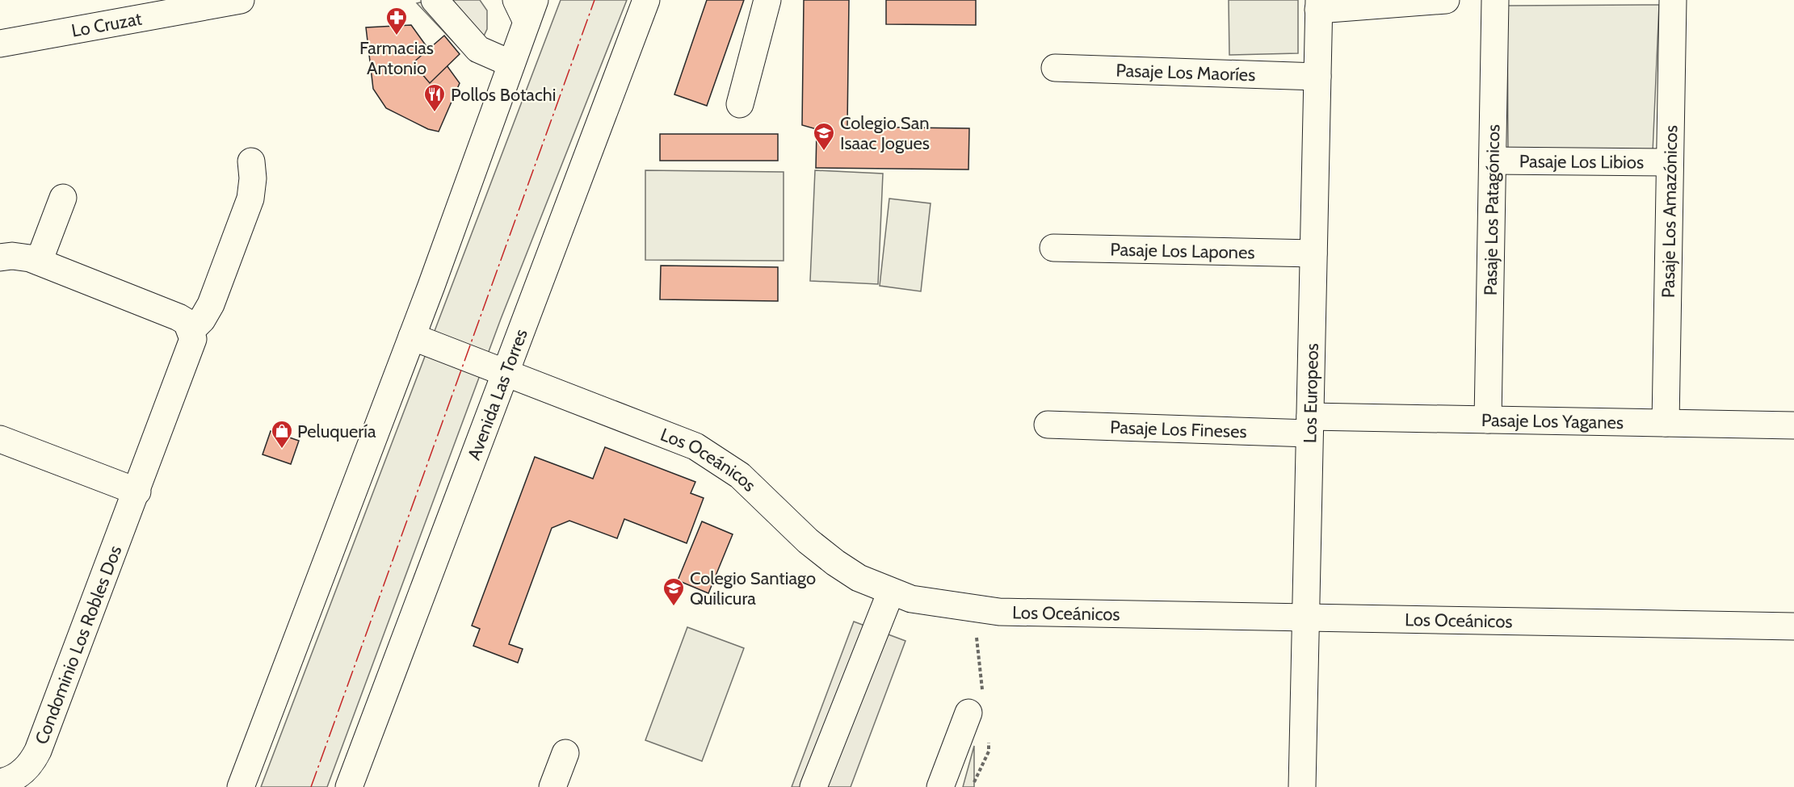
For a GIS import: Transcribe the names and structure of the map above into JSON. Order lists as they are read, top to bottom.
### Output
{
  "streets": {
    "street": [
      "Lo Cruzat",
      "Pasaje Los Maoríes",
      "Pasaje Los Libios",
      "Pasaje Los Patagónicos",
      "Pasaje Los Amazónicos",
      "Pasaje Los Lapones",
      "Avenida Las Torres",
      "Los Europeos",
      "Pasaje Los Yaganes",
      "Pasaje Los Fineses",
      "Los Oceánicos",
      "Condominio Los Robles Dos"
    ]
  },
  "crossings": [
    ["Pasaje Los Maoríes", "Los Europeos"],
    ["Pasaje Los Libios", "Pasaje Los Patagónicos"],
    ["Pasaje Los Libios", "Pasaje Los Amazónicos"],
    ["Pasaje Los Patagónicos", "Pasaje Los Yaganes"],
    ["Pasaje Los Amazónicos", "Pasaje Los Yaganes"],
    ["Pasaje Los Lapones", "Los Europeos"],
    ["Avenida Las Torres", "Los Oceánicos"],
    ["Los Europeos", "Pasaje Los Yaganes"],
    ["Los Europeos", "Pasaje Los Fineses"],
    ["Los Europeos", "Los Oceánicos"],
    ["Pasaje Los Yaganes", "Pasaje Los Fineses"]
  ],
  "places": {
    "pharmacy": ["Farmacias Antonio"],
    "restaurant": ["Pollos Botachi"],
    "school or university": ["Colegio San Isaac Jogues", "Colegio Santiago Quilicura"],
    "shop": ["Peluquería"]
  }
}
